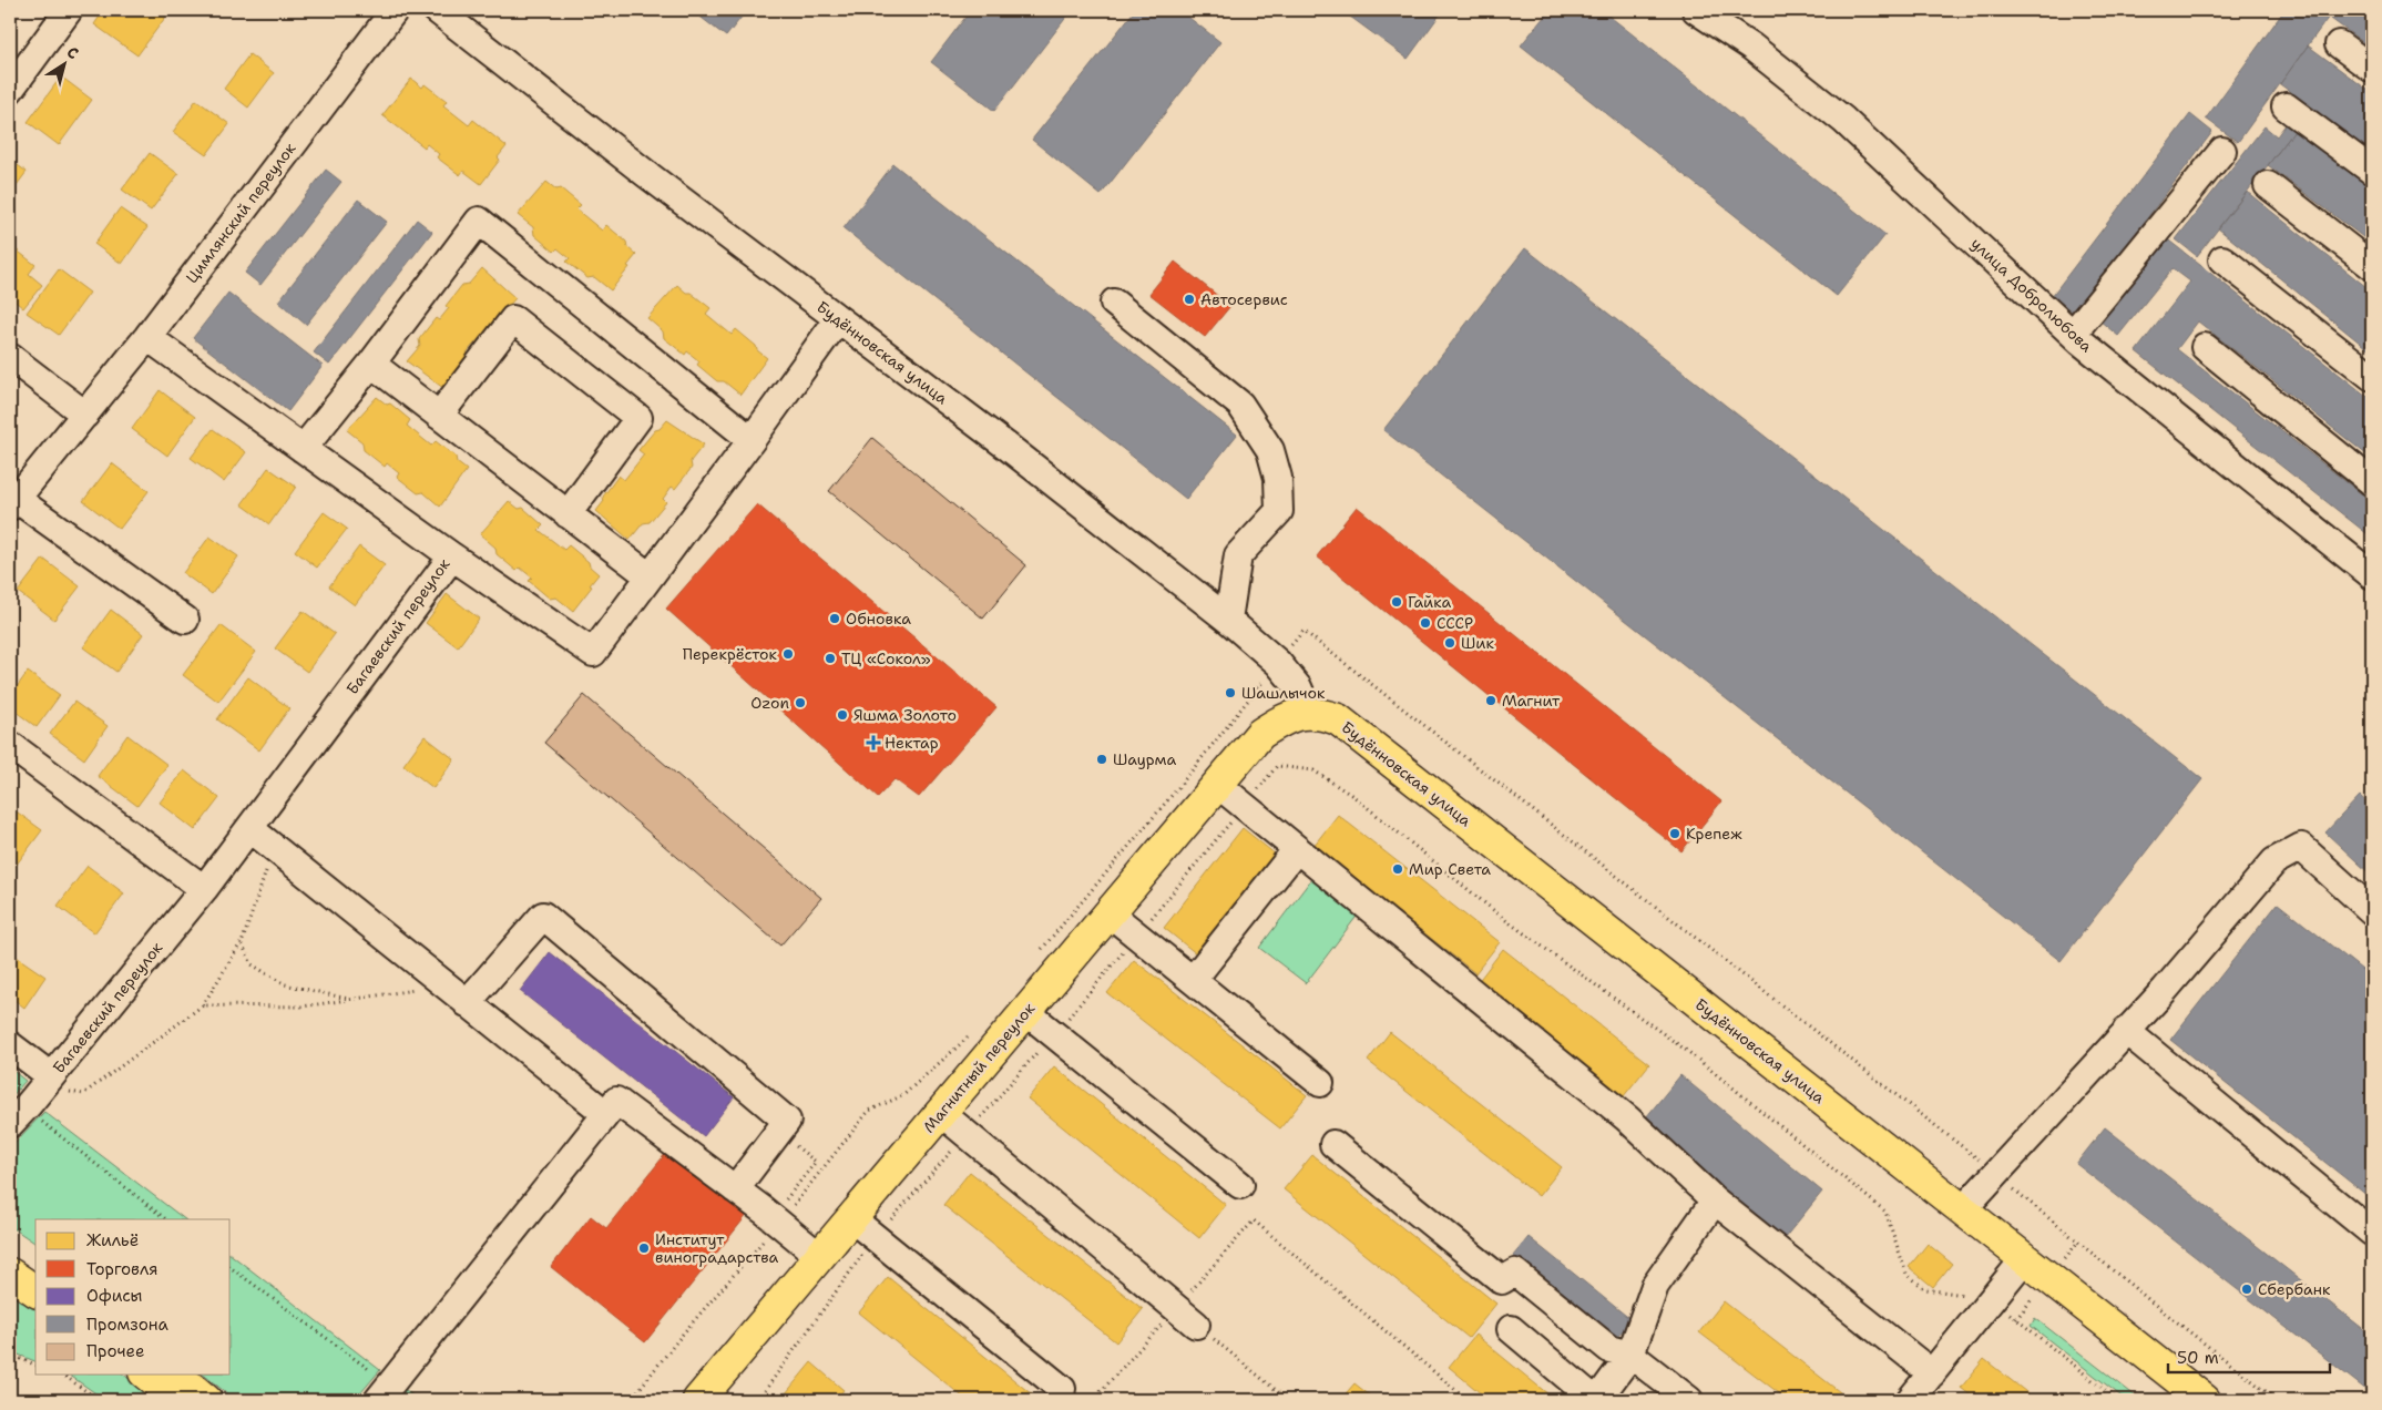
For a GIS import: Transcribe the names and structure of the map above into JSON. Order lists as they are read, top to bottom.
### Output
{
  "streets": {
    "main road": ["Будённовская улица", "Магнитный переулок"],
    "street": ["Цимлянский переулок", "улица Добролюбова", "Багаевский переулок"]
  },
  "crossings": [
    ["Цимлянский переулок", "Багаевский переулок"],
    ["Будённовская улица", "Магнитный переулок"]
  ],
  "places": {
    "other": [
      "Автосервис",
      "Гайка",
      "Обновка",
      "СССР",
      "Шик",
      "Перекрёсток",
      "ТЦ «Сокол»",
      "Шашлычок",
      "Магнит",
      "Ozon",
      "Яшма Золото",
      "Шаурма",
      "Крепеж",
      "Мир Света",
      "Институт виноградарства",
      "Сбербанк"
    ],
    "health": ["Нектар"]
  },
  "legend": [
    "Жильё",
    "Торговля",
    "Офисы",
    "Промзона",
    "Прочее"
  ],
  "scale_bar": "50 m",
  "north": "top right"
}
